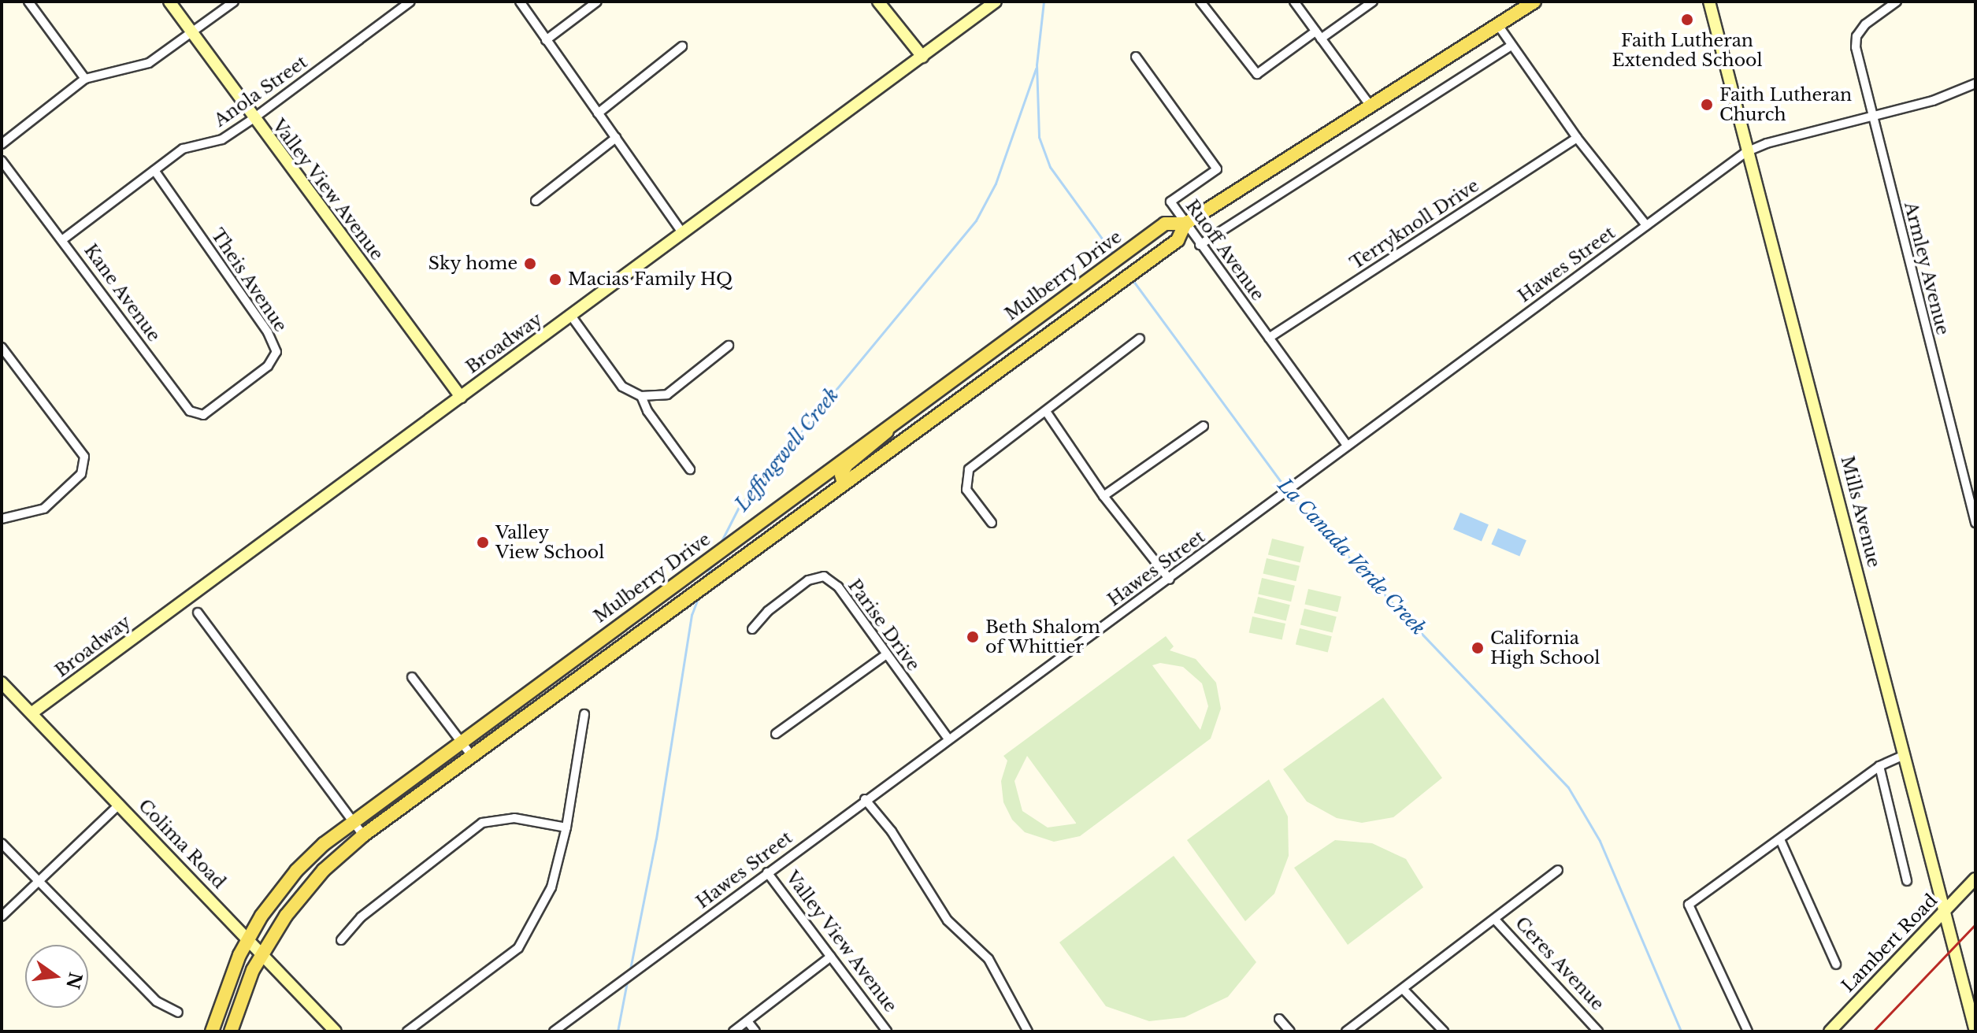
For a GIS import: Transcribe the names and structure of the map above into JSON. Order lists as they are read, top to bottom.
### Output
{
  "streets": {
    "main road": ["Mulberry Drive"],
    "street": [
      "Anola Street",
      "Valley View Avenue",
      "Terryknoll Drive",
      "Ruoff Avenue",
      "Hawes Street",
      "Armley Avenue",
      "Theis Avenue",
      "Kane Avenue",
      "Broadway",
      "Mills Avenue",
      "Parise Drive",
      "Colima Road",
      "Lambert Road",
      "Ceres Avenue"
    ]
  },
  "crossings": [
    ["Anola Street", "Valley View Avenue"],
    ["Anola Street", "Theis Avenue"],
    ["Anola Street", "Kane Avenue"],
    ["Valley View Avenue", "Hawes Street"],
    ["Valley View Avenue", "Broadway"],
    ["Terryknoll Drive", "Ruoff Avenue"],
    ["Ruoff Avenue", "Hawes Street"],
    ["Ruoff Avenue", "Mulberry Drive"],
    ["Hawes Street", "Armley Avenue"],
    ["Hawes Street", "Mills Avenue"],
    ["Hawes Street", "Parise Drive"],
    ["Mulberry Drive", "Colima Road"],
    ["Theis Avenue", "Kane Avenue"],
    ["Broadway", "Colima Road"],
    ["Mills Avenue", "Lambert Road"]
  ],
  "water": ["Leffingwell Creek", "La Canada Verde Creek"],
  "places": [
    "Faith Lutheran Extended School",
    "Faith Lutheran Church",
    "Sky home",
    "Macias Family HQ",
    "Valley View School",
    "Beth Shalom of Whittier",
    "California High School"
  ],
  "north": "right"
}
